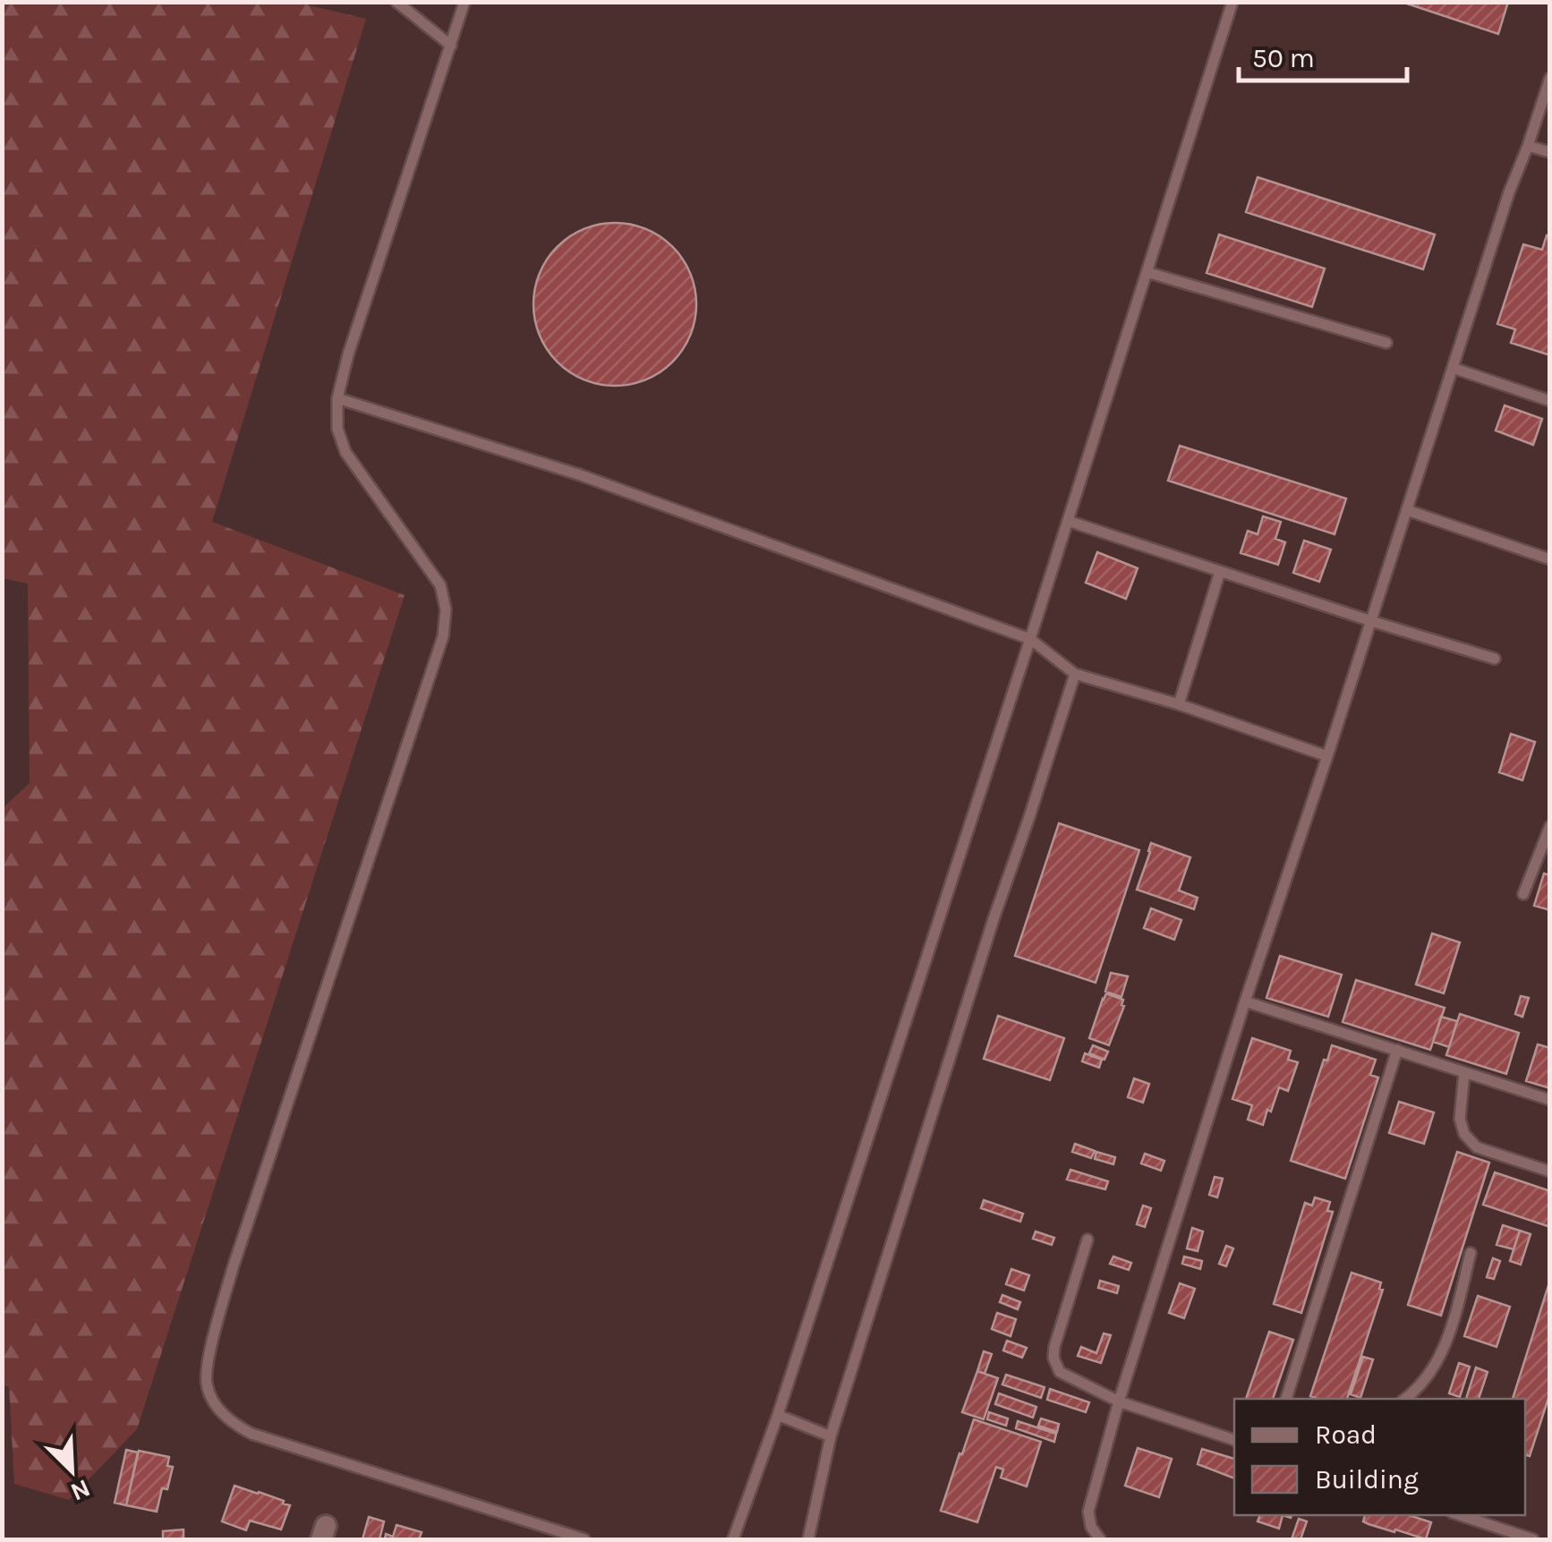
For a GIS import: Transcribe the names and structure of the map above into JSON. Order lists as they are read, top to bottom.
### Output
{
  "legend": ["Road", "Building"],
  "scale_bar": "50 m",
  "north": "bottom right"
}
